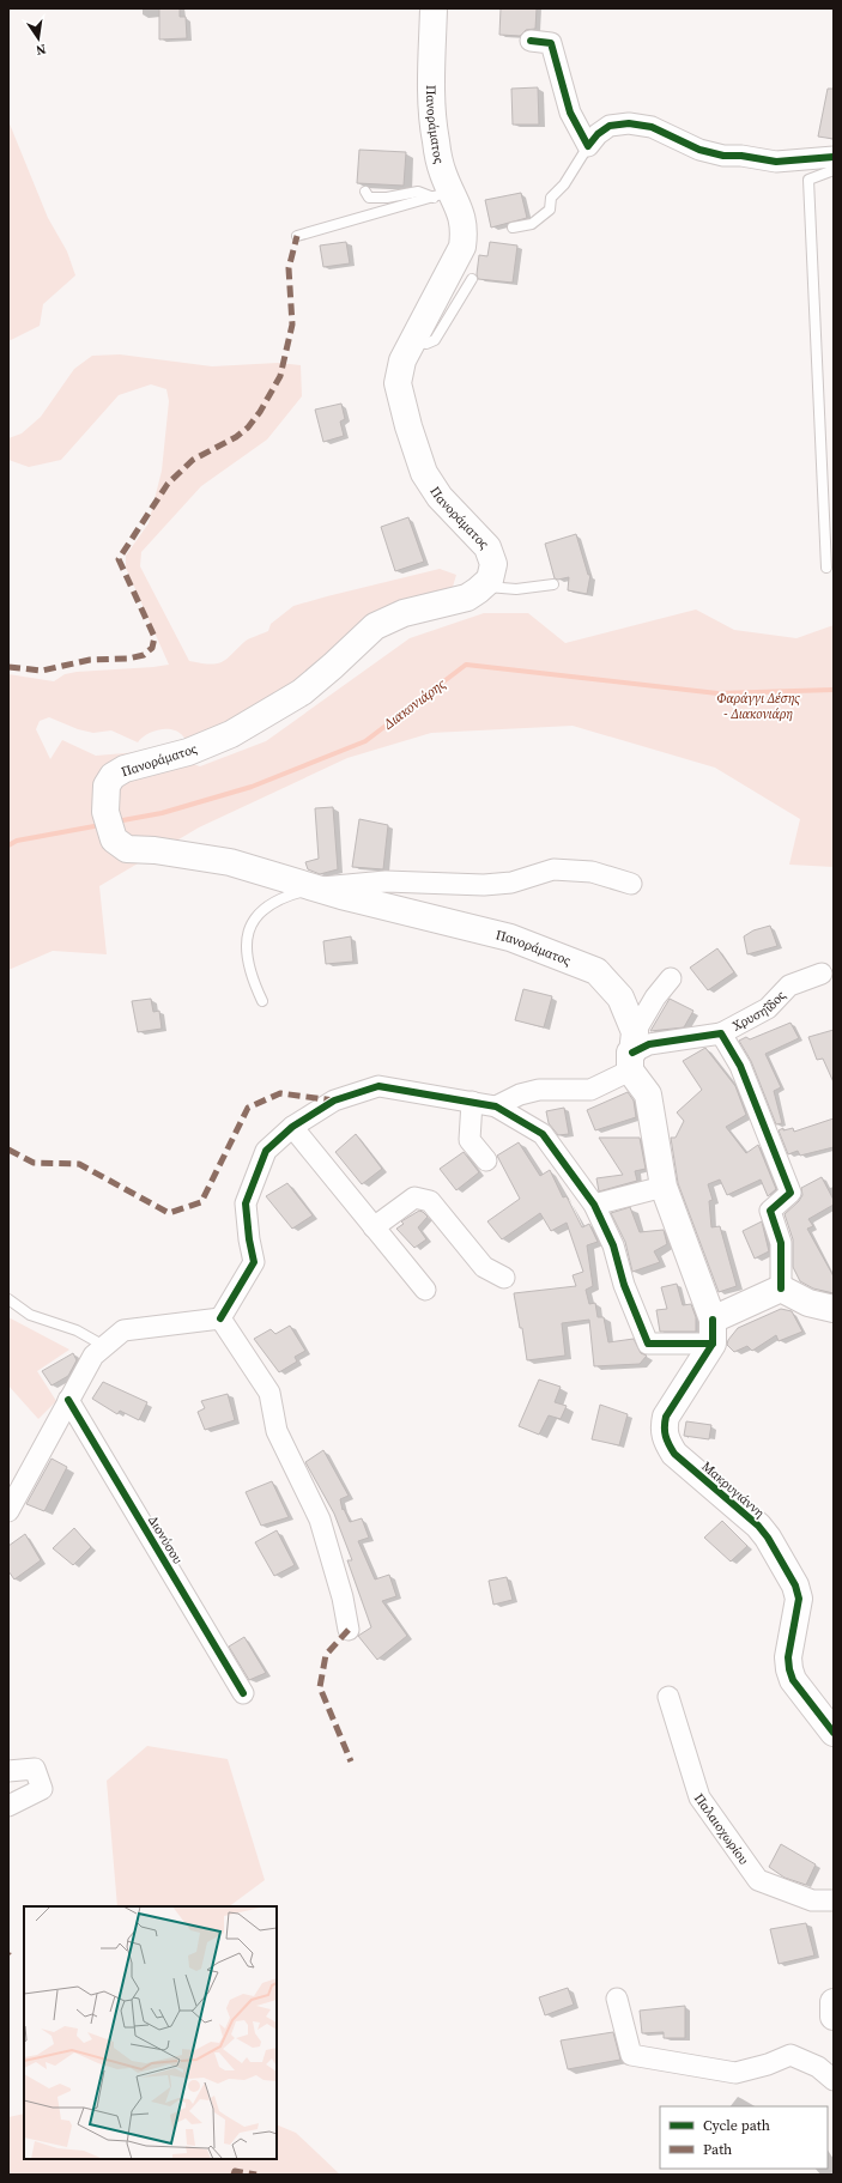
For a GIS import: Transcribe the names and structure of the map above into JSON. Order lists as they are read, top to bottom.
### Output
{
  "streets": {
    "main road": ["Πανοράματος", "Μακρυγιάννη"],
    "street": ["Χρυσηΐδος", "Διονύσου", "Παλαιοχωρίου"]
  },
  "crossings": [
    ["Πανοράματος", "Χρυσηΐδος"],
    ["Πανοράματος", "Μακρυγιάννη"]
  ],
  "water": ["Διακονιάρης"],
  "parks": ["Φαράγγι Δέσης - Διακονιάρη"],
  "legend": ["Cycle path", "Path"],
  "north": "bottom"
}
